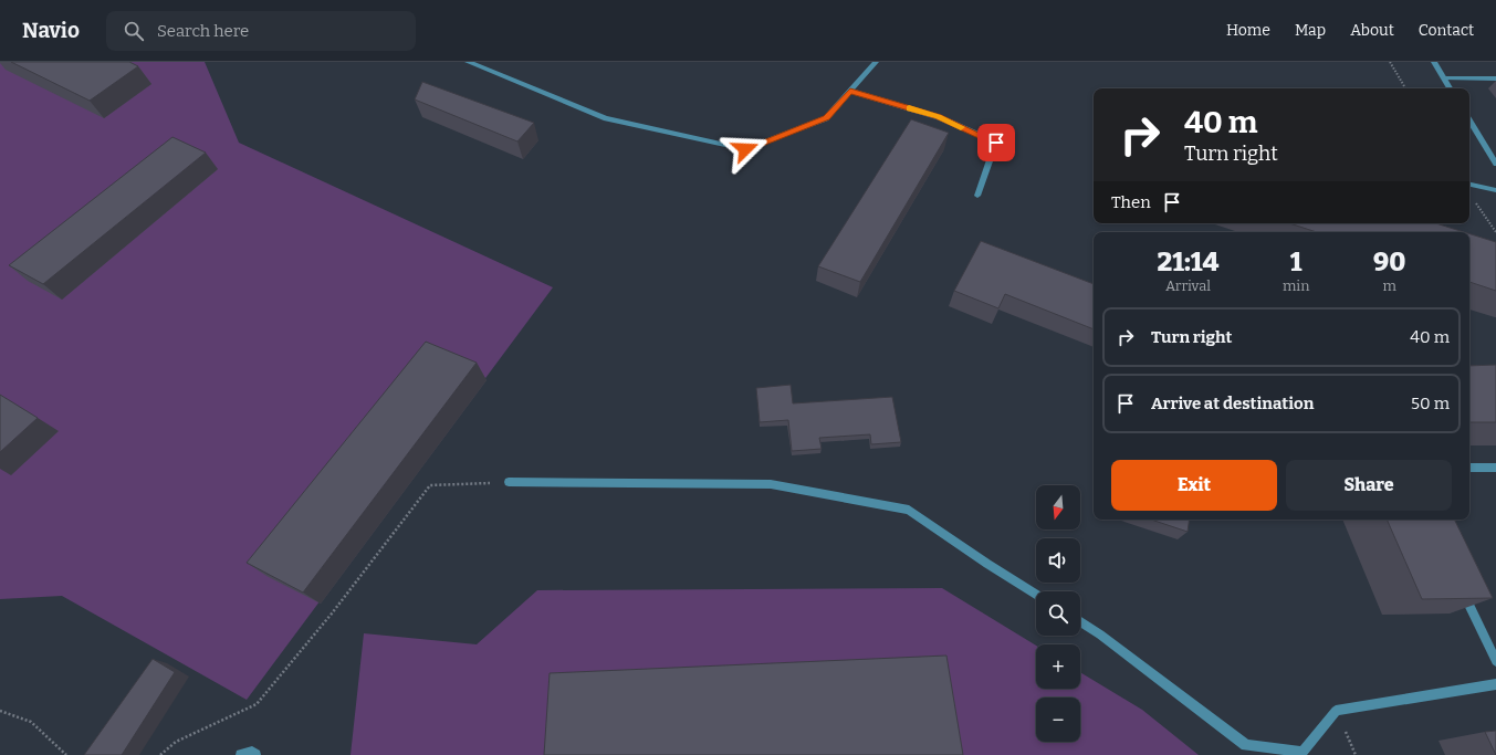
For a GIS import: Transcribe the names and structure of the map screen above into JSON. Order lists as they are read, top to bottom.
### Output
{
  "north": "bottom",
  "page": {
    "header": "Navio",
    "search": "Search here",
    "nav": [
      "Home",
      "Map",
      "About",
      "Contact"
    ],
    "turn": ["40 m", "Turn right"],
    "then": "Then",
    "eta": [
      "21:14",
      "Arrival",
      "1",
      "min",
      "90",
      "m"
    ],
    "list": [
      {
        "name": "Turn right",
        "value": "40 m"
      },
      {
        "name": "Arrive at destination",
        "value": "50 m"
      }
    ],
    "buttons": ["Exit", "Share"],
    "map_buttons": ["+", "−"]
  }
}
